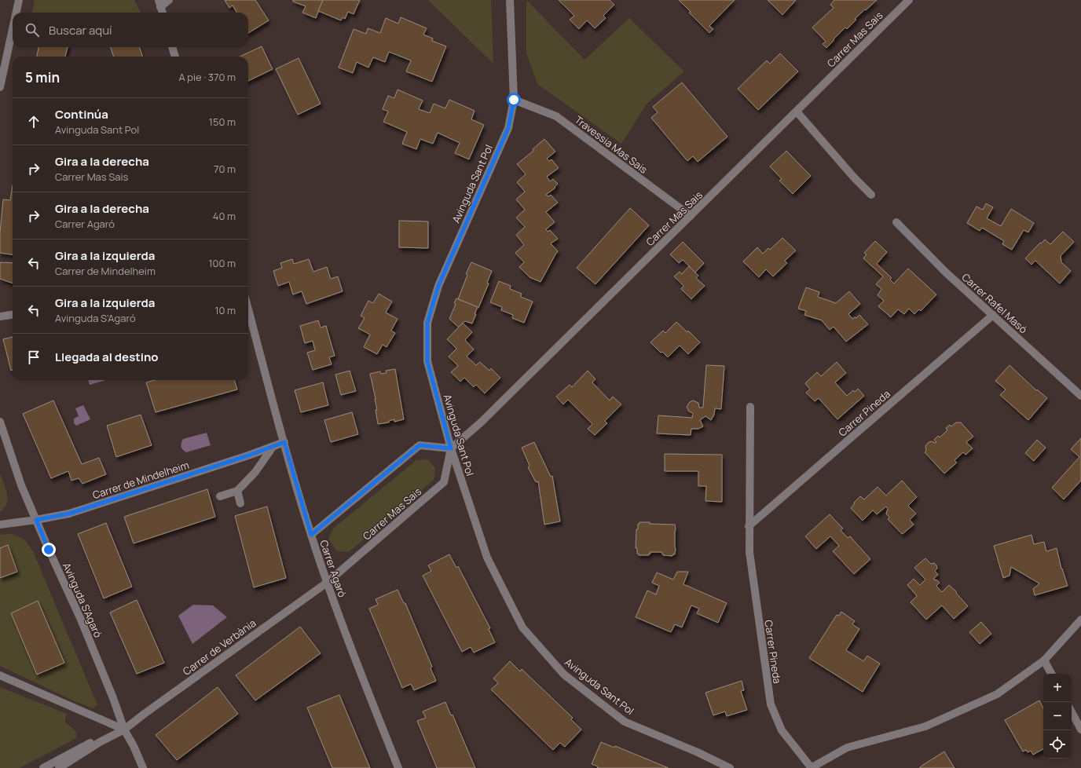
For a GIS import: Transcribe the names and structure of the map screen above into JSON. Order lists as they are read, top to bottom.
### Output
{
  "streets": {
    "street": [
      "Carrer Mas Sais",
      "Travessia Mas Sais",
      "Avinguda Sant Pol",
      "Carrer Rafel Masó",
      "Carrer Pineda",
      "Carrer de Mindelheim",
      "Carrer Agaró",
      "Avinguda S'Agaró",
      "Carrer de Verbània"
    ]
  },
  "crossings": [
    ["Carrer Mas Sais", "Travessia Mas Sais"],
    ["Carrer Mas Sais", "Avinguda Sant Pol"],
    ["Carrer Mas Sais", "Carrer Agaró"],
    ["Carrer Mas Sais", "Carrer de Verbània"],
    ["Travessia Mas Sais", "Avinguda Sant Pol"],
    ["Carrer Rafel Masó", "Carrer Pineda"],
    ["Carrer de Mindelheim", "Carrer Agaró"],
    ["Carrer de Mindelheim", "Avinguda S'Agaró"],
    ["Carrer Agaró", "Carrer de Verbània"],
    ["Avinguda S'Agaró", "Carrer de Verbània"]
  ],
  "page": {
    "search": "Buscar aquí",
    "heading": ["5 min", "A pie · 370 m"],
    "list": [
      ["Continúa", "Avinguda Sant Pol", "150 m"],
      ["Gira a la derecha", "Carrer Mas Sais", "70 m"],
      ["Gira a la derecha", "Carrer Agaró", "40 m"],
      ["Gira a la izquierda", "Carrer de Mindelheim", "100 m"],
      ["Gira a la izquierda", "Avinguda S'Agaró", "10 m"],
      "Llegada al destino"
    ],
    "map_buttons": ["+", "−"]
  }
}
